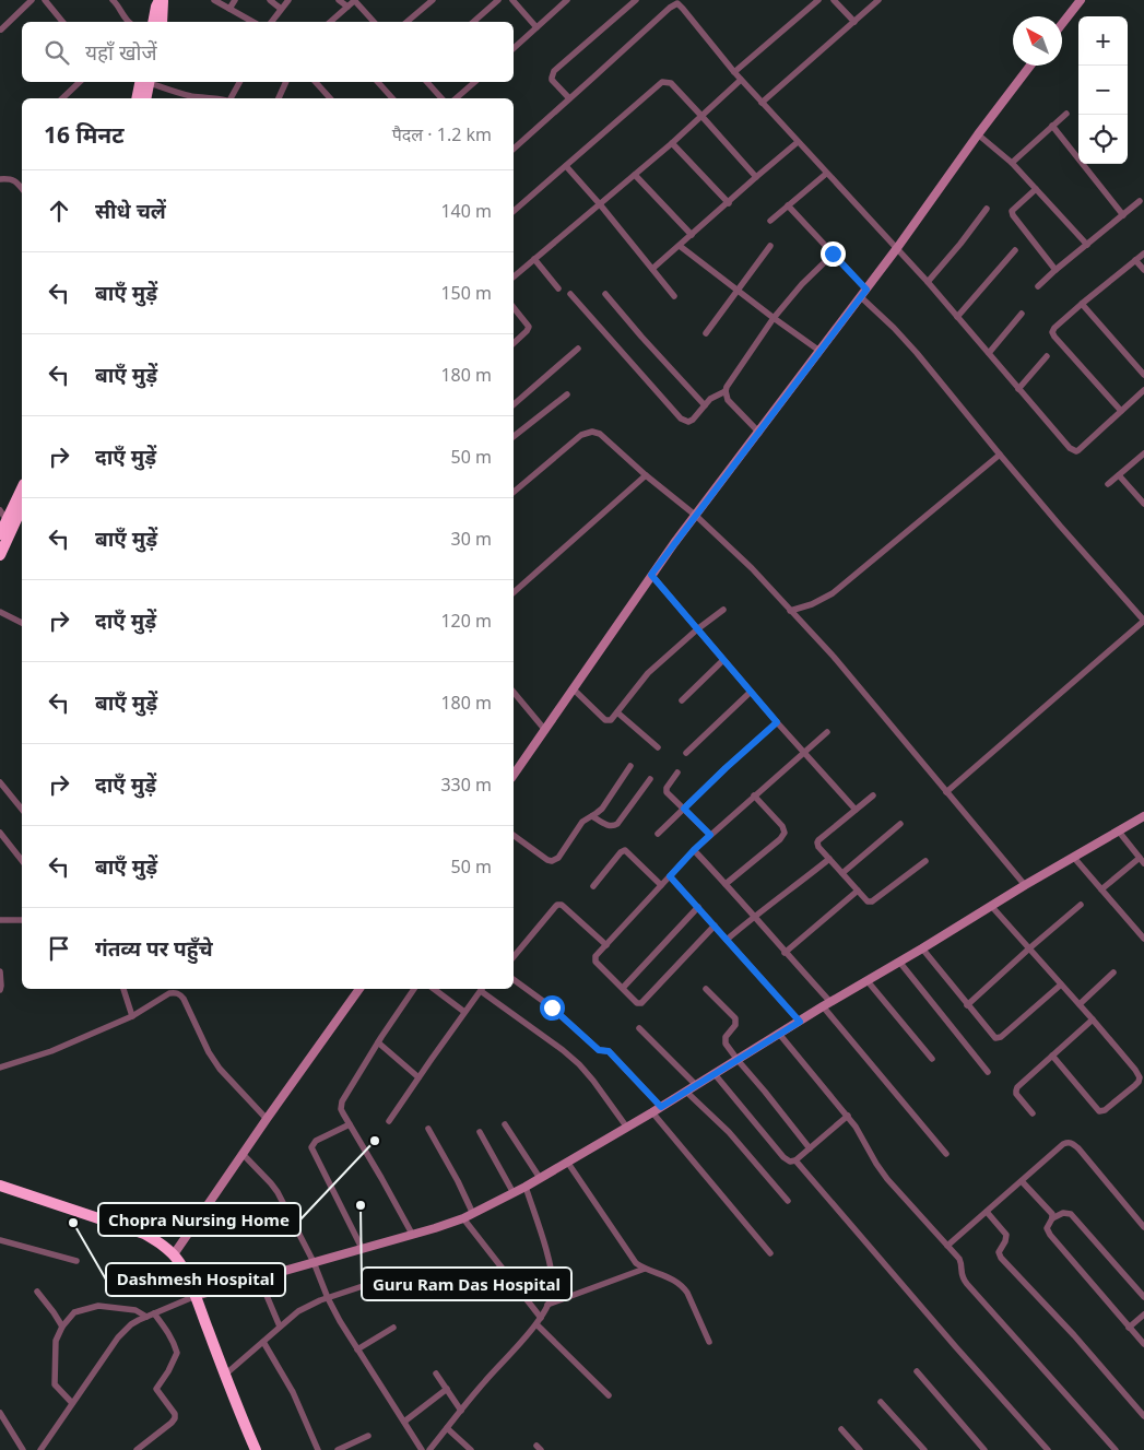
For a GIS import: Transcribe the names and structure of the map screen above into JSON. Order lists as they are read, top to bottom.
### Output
{
  "places": ["Chopra Nursing Home", "Guru Ram Das Hospital", "Dashmesh Hospital"],
  "north": "top left",
  "page": {
    "map_buttons": ["+", "−"],
    "search": "यहाँ खोजें",
    "heading": ["16 मिनट", "पैदल · 1.2 km"],
    "list": [
      ["सीधे चलें", "140 m"],
      ["बाएँ मुड़ें", "150 m"],
      ["बाएँ मुड़ें", "180 m"],
      ["दाएँ मुड़ें", "50 m"],
      ["बाएँ मुड़ें", "30 m"],
      ["दाएँ मुड़ें", "120 m"],
      ["बाएँ मुड़ें", "180 m"],
      ["दाएँ मुड़ें", "330 m"],
      ["बाएँ मुड़ें", "50 m"],
      "गंतव्य पर पहुँचे"
    ]
  }
}
